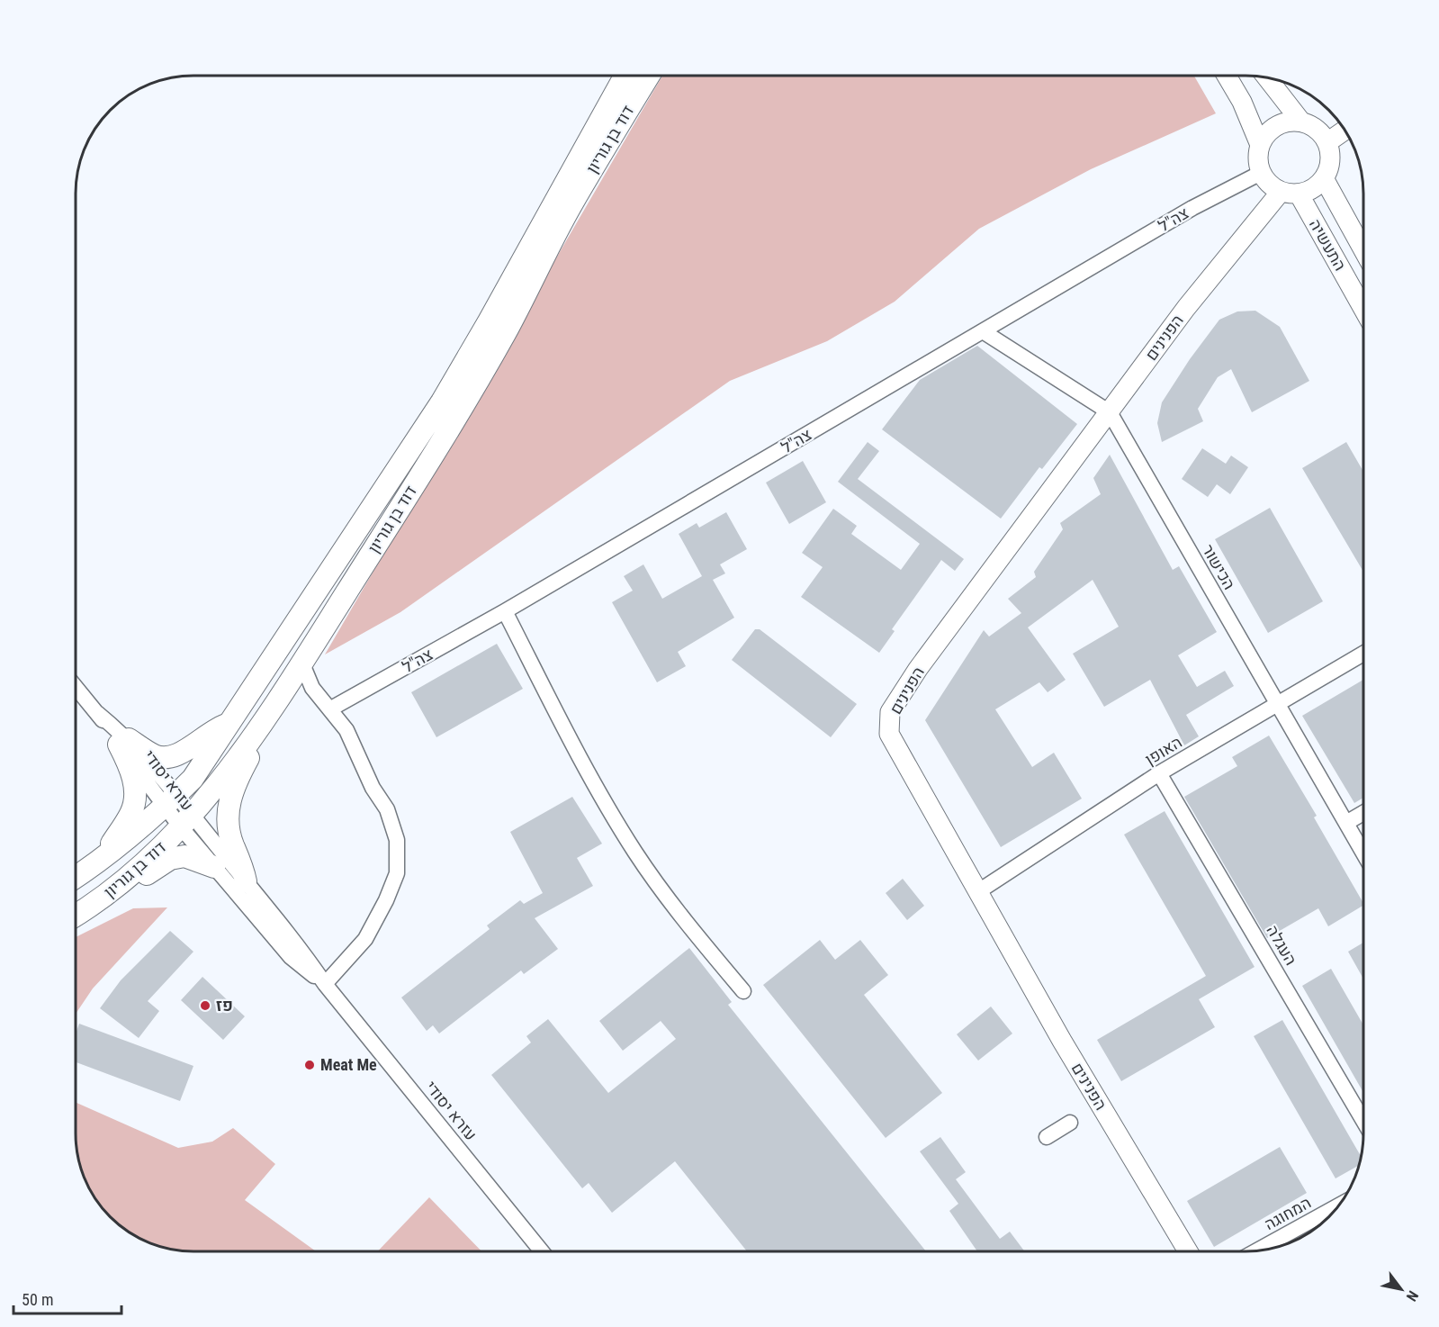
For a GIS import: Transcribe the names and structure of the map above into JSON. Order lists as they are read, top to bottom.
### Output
{
  "streets": {
    "main road": ["דוד בן גוריון"],
    "street": [
      "צה\"ל",
      "התעשיה",
      "הפנינים",
      "הכישור",
      "האופן",
      "עזרא יסודי",
      "העגלה",
      "המחוגה"
    ]
  },
  "crossings": [
    ["דוד בן גוריון", "עזרא יסודי"],
    ["צה\"ל", "התעשיה"],
    ["צה\"ל", "הפנינים"],
    ["צה\"ל", "הכישור"],
    ["התעשיה", "הפנינים"],
    ["הפנינים", "הכישור"],
    ["הפנינים", "האופן"],
    ["הכישור", "האופן"],
    ["האופן", "העגלה"]
  ],
  "places": ["פז", "Meat Me"],
  "scale_bar": "50 m",
  "north": "bottom right"
}
